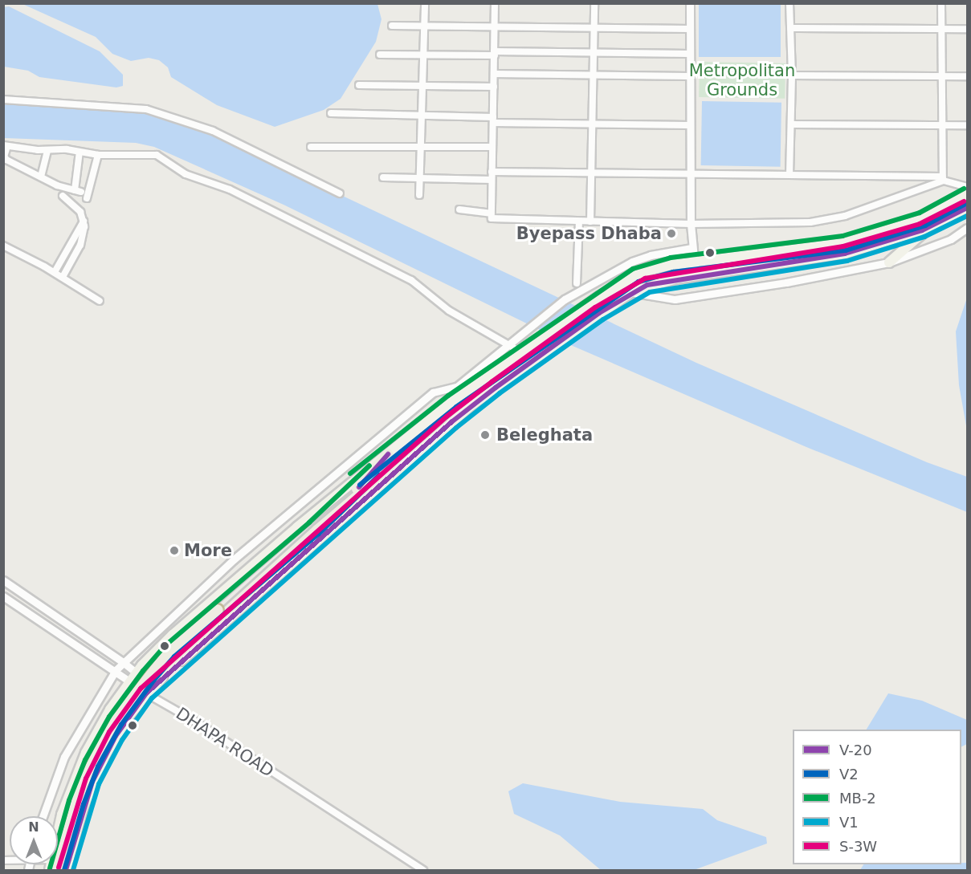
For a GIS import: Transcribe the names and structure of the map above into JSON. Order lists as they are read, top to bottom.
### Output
{
  "streets": {
    "street": ["DHAPA ROAD"]
  },
  "parks": ["Metropolitan Grounds"],
  "places": ["Byepass Dhaba", "Beleghata", "More"],
  "lines": [
    "transit line MB-2",
    "transit line S-3W",
    "transit line V2",
    "transit line V-20",
    "transit line V1"
  ],
  "legend": [
    "V-20",
    "V2",
    "MB-2",
    "V1",
    "S-3W"
  ],
  "north": "top"
}
